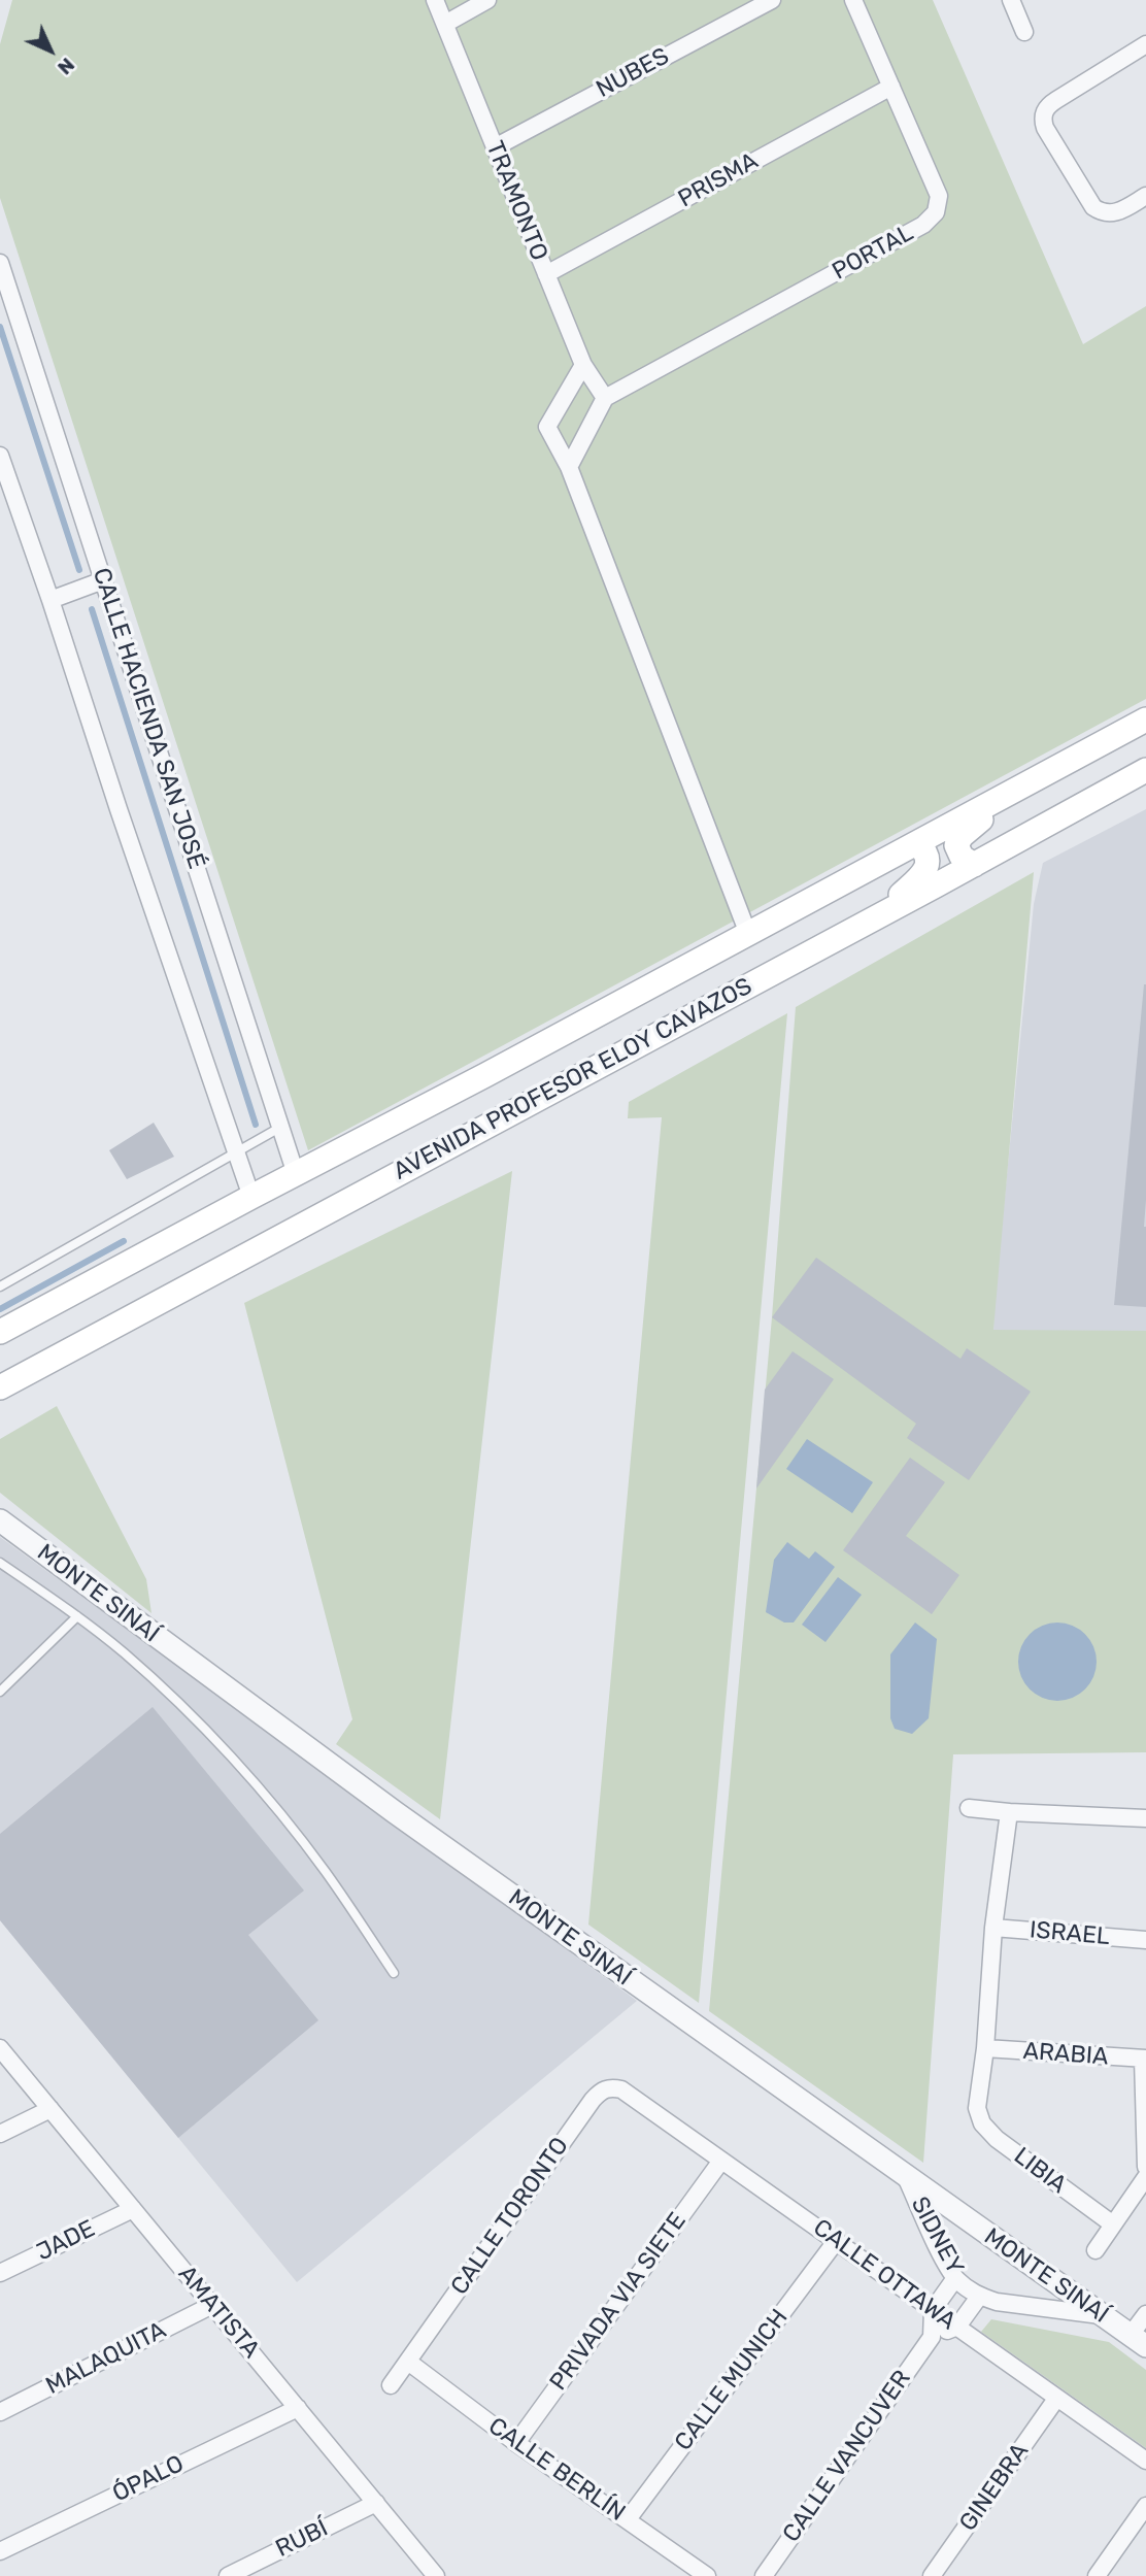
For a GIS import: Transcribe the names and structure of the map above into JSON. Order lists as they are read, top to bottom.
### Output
{
  "streets": {
    "main road": ["AVENIDA PROFESOR ELOY CAVAZOS"],
    "street": [
      "NUBES",
      "PRISMA",
      "TRAMONTO",
      "PORTAL",
      "CALLE HACIENDA SAN JOSÉ",
      "MONTE SINAÍ",
      "ISRAEL",
      "ARABIA",
      "LIBIA",
      "CALLE TORONTO",
      "SIDNEY",
      "JADE",
      "CALLE OTTAWA",
      "PRIVADA VIA SIETE",
      "AMATISTA",
      "MALAQUITA",
      "CALLE MUNICH",
      "CALLE VANCUVER",
      "CALLE BERLÍN",
      "ÓPALO",
      "GINEBRA",
      "RUBÍ"
    ]
  },
  "crossings": [
    ["NUBES", "TRAMONTO"],
    ["PRISMA", "TRAMONTO"],
    ["PRISMA", "PORTAL"],
    ["TRAMONTO", "PORTAL"],
    ["CALLE HACIENDA SAN JOSÉ", "AVENIDA PROFESOR ELOY CAVAZOS"],
    ["MONTE SINAÍ", "SIDNEY"],
    ["ARABIA", "LIBIA"],
    ["CALLE TORONTO", "CALLE OTTAWA"],
    ["CALLE TORONTO", "CALLE BERLÍN"],
    ["JADE", "AMATISTA"],
    ["CALLE OTTAWA", "PRIVADA VIA SIETE"],
    ["CALLE OTTAWA", "CALLE MUNICH"],
    ["CALLE OTTAWA", "GINEBRA"],
    ["PRIVADA VIA SIETE", "CALLE BERLÍN"],
    ["AMATISTA", "MALAQUITA"],
    ["AMATISTA", "ÓPALO"],
    ["AMATISTA", "RUBÍ"],
    ["CALLE MUNICH", "CALLE BERLÍN"]
  ],
  "north": "bottom right"
}
